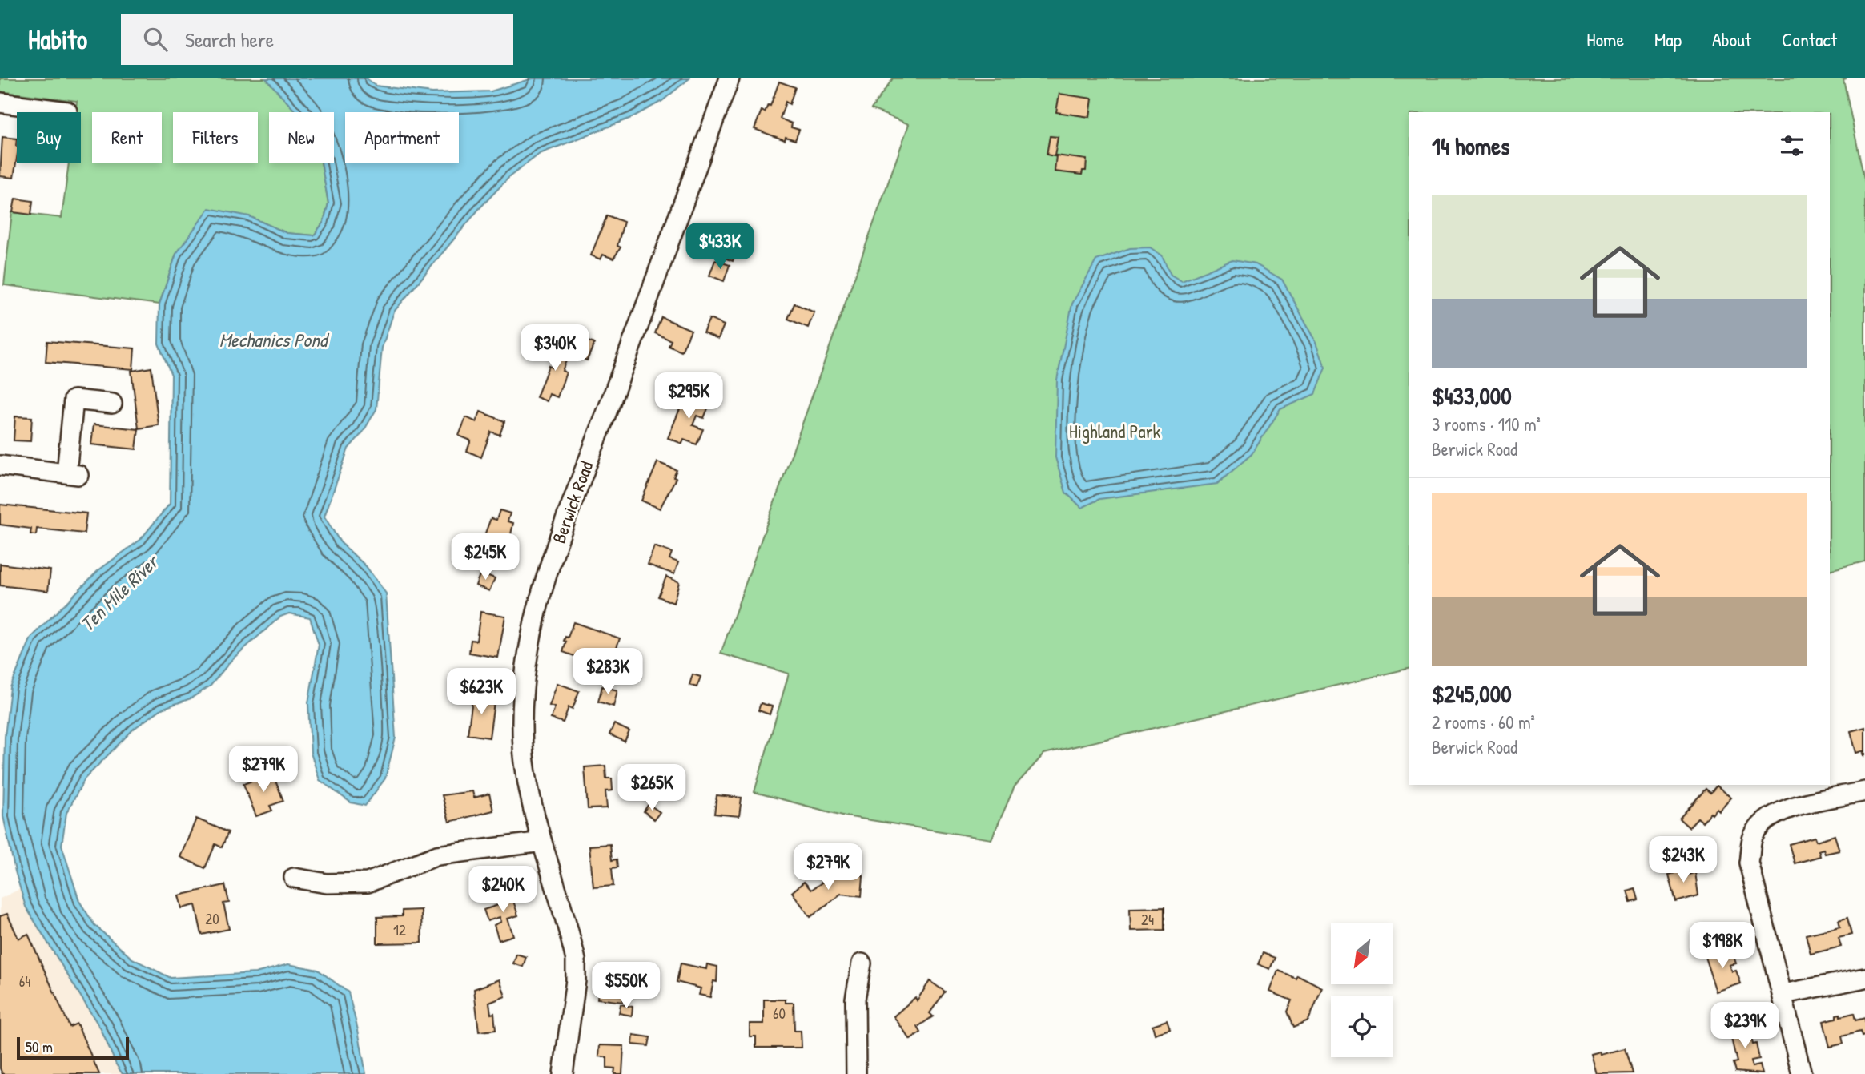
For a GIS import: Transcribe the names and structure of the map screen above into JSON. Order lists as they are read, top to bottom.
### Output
{
  "streets": {
    "street": ["Berwick Road"]
  },
  "water": ["Mechanics Pond", "Ten Mile River"],
  "parks": ["Highland Park"],
  "house_numbers": [
    "20",
    "24",
    "12",
    "64",
    "60"
  ],
  "scale_bar": "50 m",
  "north": "bottom left",
  "page": {
    "header": "Habito",
    "search": "Search here",
    "nav": [
      "Home",
      "Map",
      "About",
      "Contact"
    ],
    "chip": [
      "Buy",
      "Rent",
      "Filters",
      "New",
      "Apartment"
    ],
    "heading": "14 homes",
    "list": [
      {
        "name": "$433,000",
        "note": "3 rooms · 110 m² · Berwick Road"
      },
      {
        "name": "$245,000",
        "note": "2 rooms · 60 m² · Berwick Road"
      }
    ],
    "price": [
      "$433K",
      "$340K",
      "$295K",
      "$245K",
      "$283K",
      "$623K",
      "$279K",
      "$265K",
      "$243K",
      "$279K",
      "$240K",
      "$198K",
      "$550K",
      "$239K"
    ],
    "scale": "50 m"
  }
}
